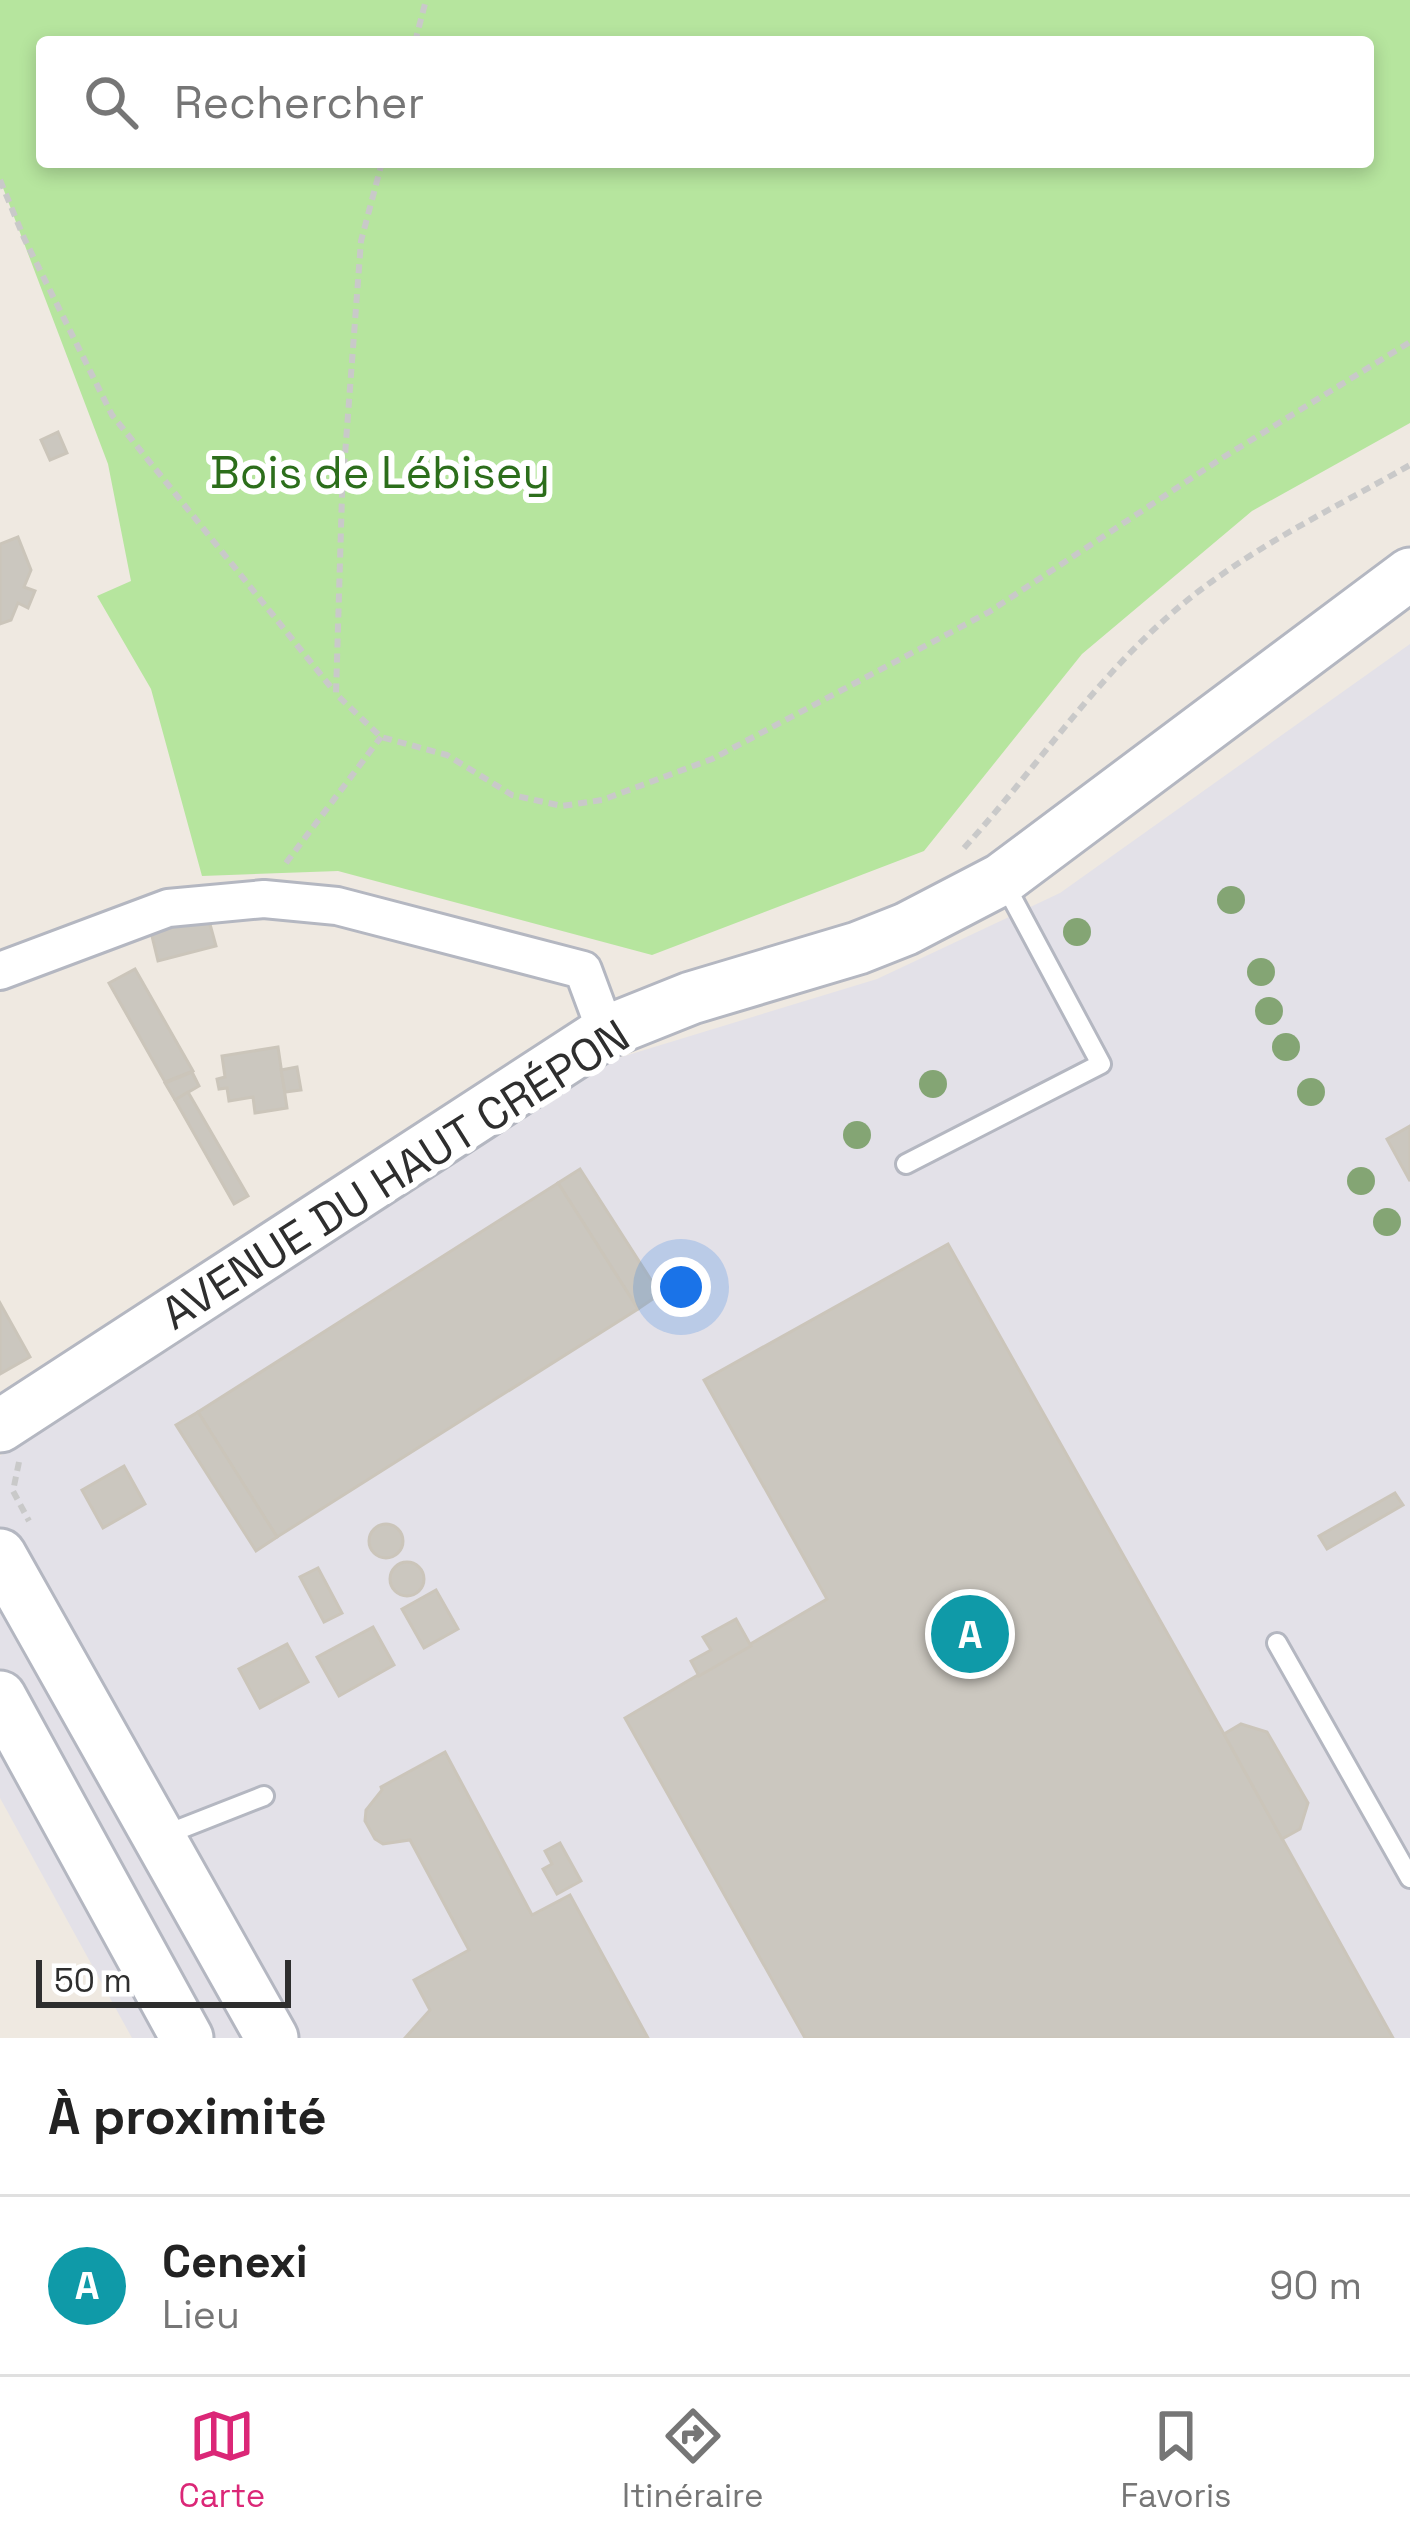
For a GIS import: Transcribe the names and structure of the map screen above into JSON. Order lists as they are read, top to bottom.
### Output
{
  "streets": {
    "street": ["AVENUE DU HAUT CRÉPON"]
  },
  "parks": ["Bois de Lébisey"],
  "scale_bar": "50 m",
  "page": {
    "search": "Rechercher",
    "pins": "A",
    "scale": "50 m",
    "heading": "À proximité",
    "list": [
      {
        "mark": "A",
        "name": "Cenexi",
        "note": "Lieu",
        "value": "90 m"
      }
    ],
    "nav": ["Carte", "Itinéraire", "Favoris"]
  }
}
